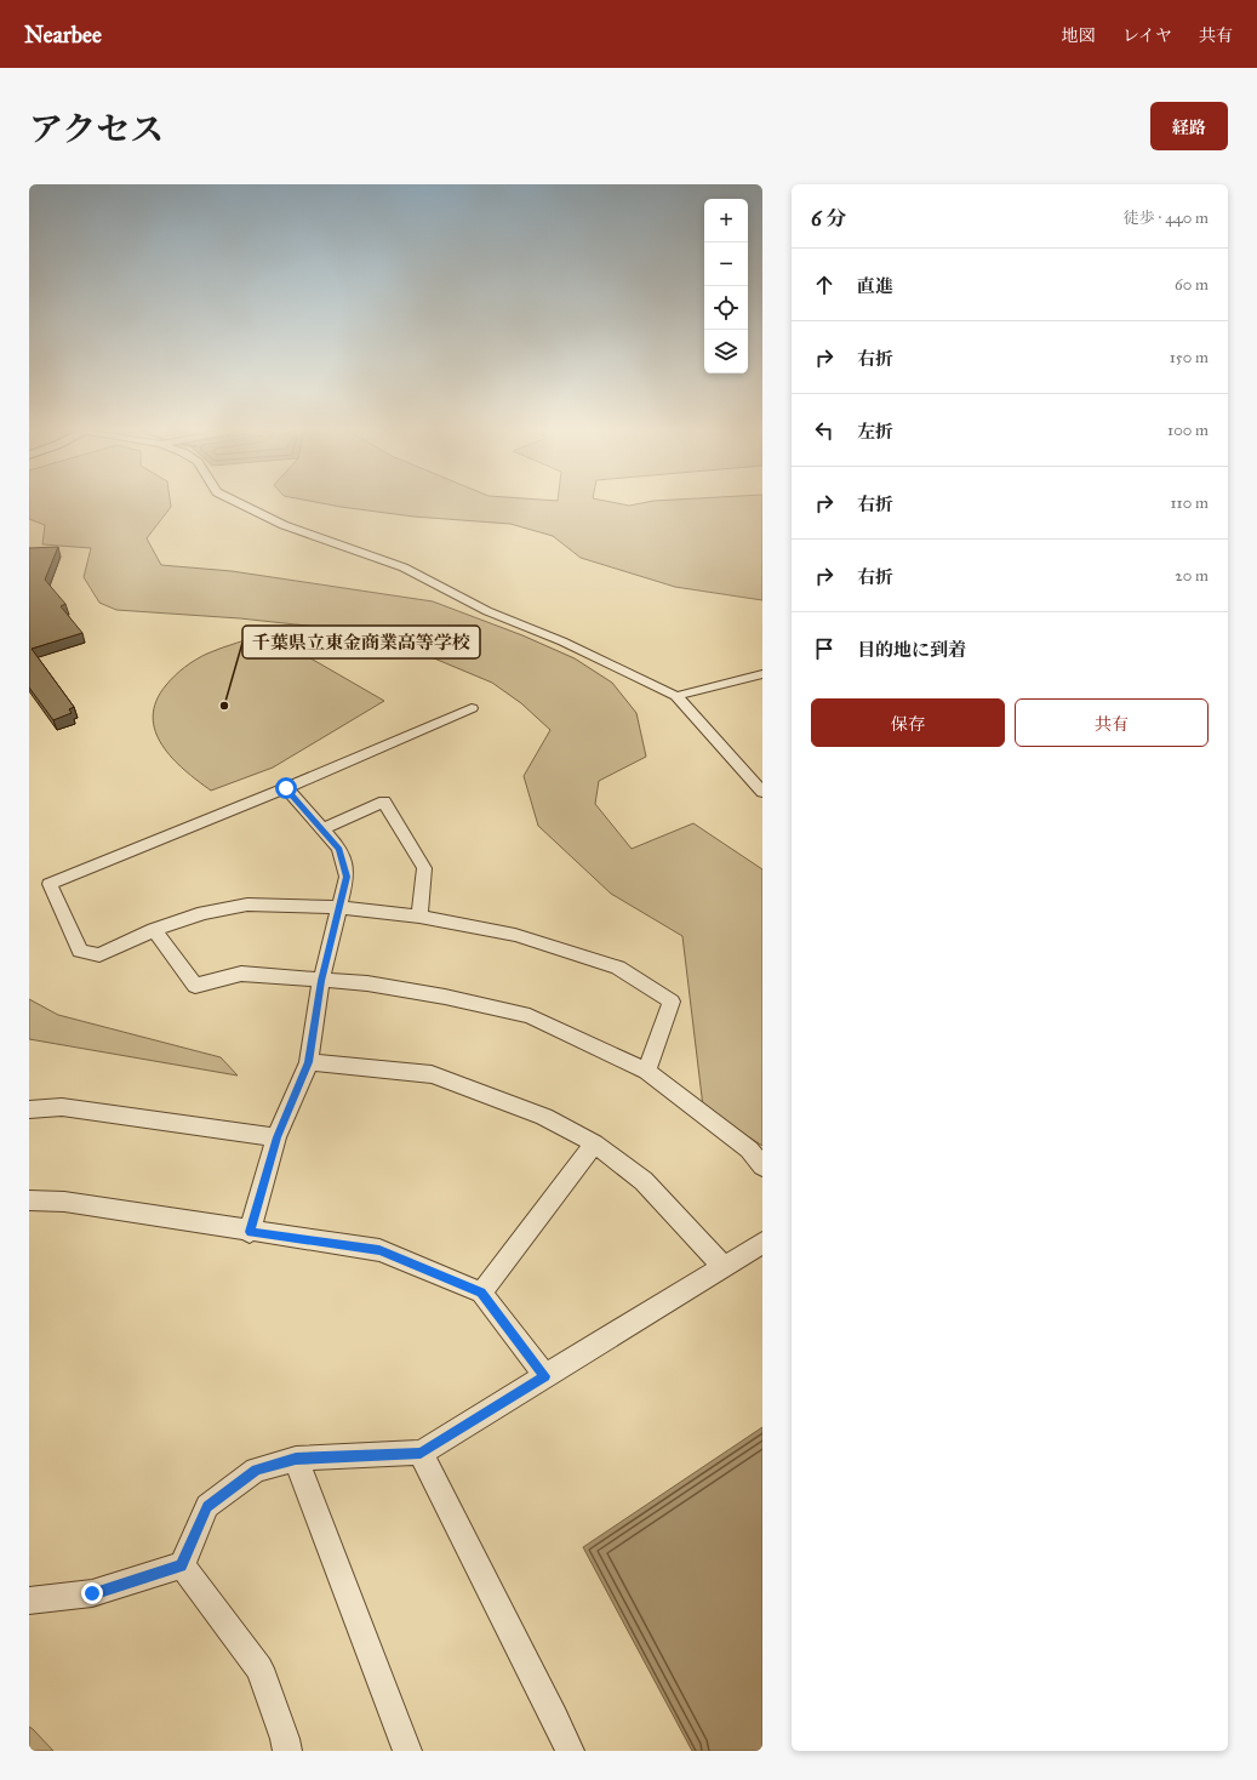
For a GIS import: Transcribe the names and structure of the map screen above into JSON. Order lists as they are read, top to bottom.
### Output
{
  "places": ["千葉県立東金商業高等学校"],
  "page": {
    "header": "Nearbee",
    "nav": ["地図", "レイヤ", "共有"],
    "title": "アクセス",
    "buttons": [
      "経路",
      ["保存", "共有"]
    ],
    "heading": ["6 分", "徒歩 · 440 m"],
    "map_buttons": ["+", "−"],
    "list": [
      ["直進", "60 m"],
      ["右折", "150 m"],
      ["左折", "100 m"],
      ["右折", "110 m"],
      ["右折", "20 m"],
      "目的地に到着"
    ]
  }
}
